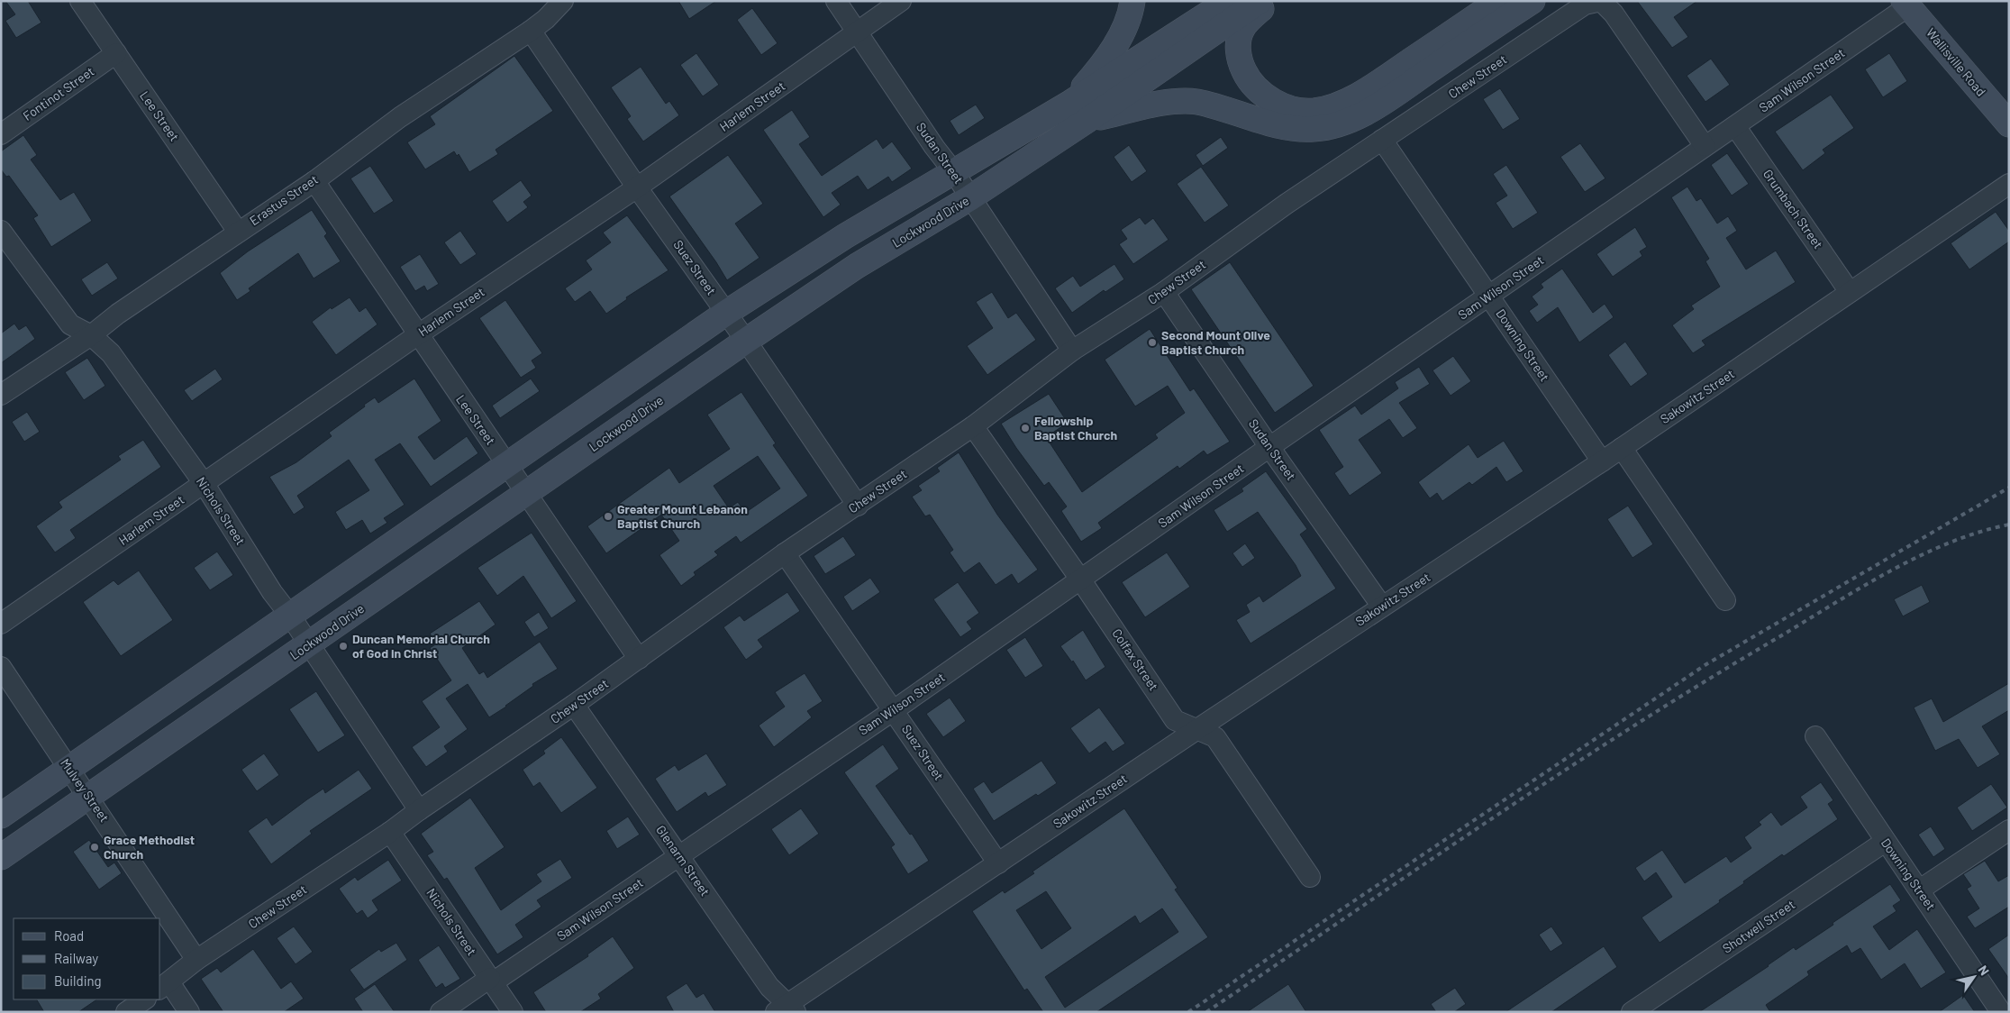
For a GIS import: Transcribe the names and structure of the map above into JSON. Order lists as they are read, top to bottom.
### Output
{
  "streets": {
    "main road": ["Wallisville Road", "Lockwood Drive"],
    "street": [
      "Chew Street",
      "Sam Wilson Street",
      "Fontinot Street",
      "Harlem Street",
      "Lee Street",
      "Sudan Street",
      "Erastus Street",
      "Grumbach Street",
      "Suez Street",
      "Downing Street",
      "Sakowitz Street",
      "Nichols Street",
      "Colfax Street",
      "Mulvey Street",
      "Glenarm Street",
      "Shotwell Street"
    ]
  },
  "crossings": [
    ["Wallisville Road", "Sam Wilson Street"],
    ["Chew Street", "Sam Wilson Street"],
    ["Chew Street", "Lee Street"],
    ["Chew Street", "Sudan Street"],
    ["Chew Street", "Suez Street"],
    ["Chew Street", "Downing Street"],
    ["Chew Street", "Nichols Street"],
    ["Chew Street", "Colfax Street"],
    ["Chew Street", "Mulvey Street"],
    ["Chew Street", "Glenarm Street"],
    ["Sam Wilson Street", "Sudan Street"],
    ["Sam Wilson Street", "Grumbach Street"],
    ["Sam Wilson Street", "Suez Street"],
    ["Sam Wilson Street", "Downing Street"],
    ["Sam Wilson Street", "Nichols Street"],
    ["Sam Wilson Street", "Colfax Street"],
    ["Sam Wilson Street", "Glenarm Street"],
    ["Fontinot Street", "Lee Street"],
    ["Harlem Street", "Lee Street"],
    ["Harlem Street", "Sudan Street"],
    ["Harlem Street", "Suez Street"],
    ["Harlem Street", "Nichols Street"],
    ["Lee Street", "Erastus Street"],
    ["Lee Street", "Lockwood Drive"],
    ["Sudan Street", "Lockwood Drive"],
    ["Sudan Street", "Sakowitz Street"],
    ["Erastus Street", "Suez Street"],
    ["Erastus Street", "Nichols Street"],
    ["Grumbach Street", "Sakowitz Street"],
    ["Lockwood Drive", "Suez Street"],
    ["Lockwood Drive", "Nichols Street"],
    ["Lockwood Drive", "Mulvey Street"],
    ["Suez Street", "Sakowitz Street"],
    ["Downing Street", "Sakowitz Street"],
    ["Downing Street", "Shotwell Street"],
    ["Sakowitz Street", "Colfax Street"],
    ["Sakowitz Street", "Glenarm Street"]
  ],
  "places": [
    "Second Mount Olive Baptist Church",
    "Fellowship Baptist Church",
    "Greater Mount Lebanon Baptist Church",
    "Duncan Memorial Church of God in Christ",
    "Grace Methodist Church"
  ],
  "legend": ["Road", "Railway", "Building"],
  "north": "top right"
}
